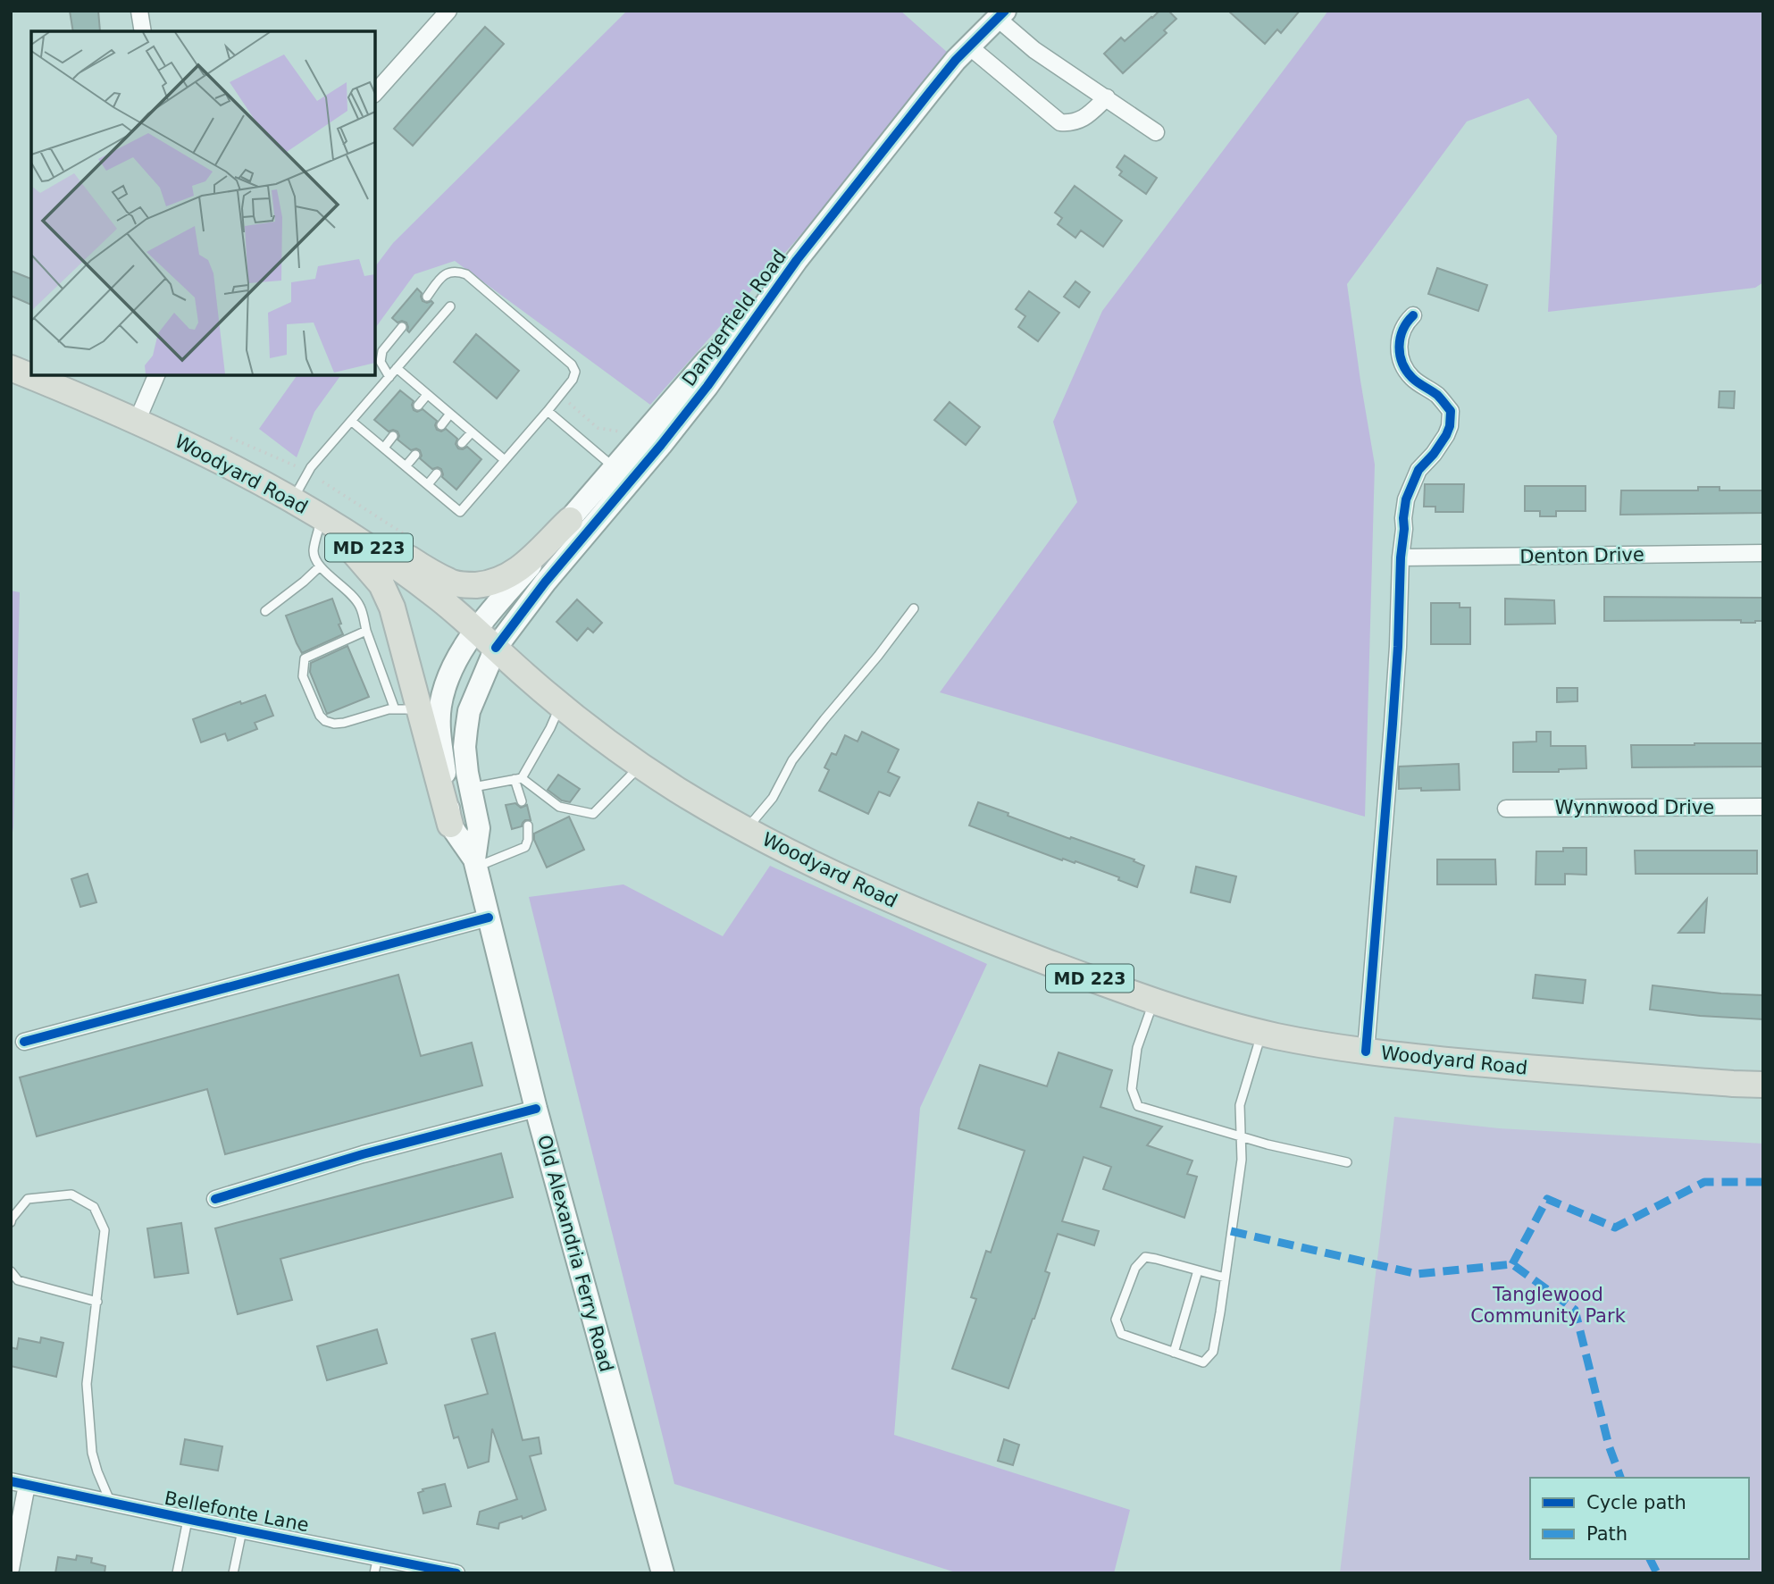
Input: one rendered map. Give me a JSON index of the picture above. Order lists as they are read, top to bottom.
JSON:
{
  "streets": {
    "main road": ["Woodyard Road", "MD 223"],
    "street": [
      "Dangerfield Road",
      "Denton Drive",
      "Wynnwood Drive",
      "Old Alexandria Ferry Road",
      "Bellefonte Lane"
    ]
  },
  "crossings": [
    ["Dangerfield Road", "Woodyard Road"],
    ["Dangerfield Road", "Old Alexandria Ferry Road"],
    ["Woodyard Road", "Old Alexandria Ferry Road"]
  ],
  "parks": ["Tanglewood Community Park"],
  "legend": ["Cycle path", "Path"]
}
